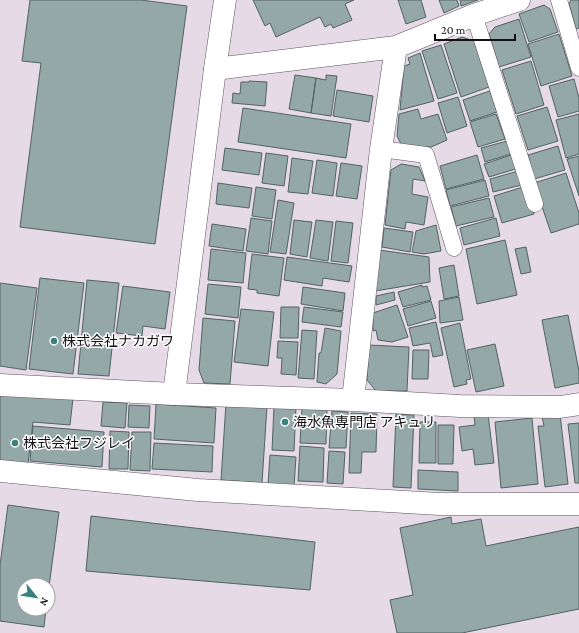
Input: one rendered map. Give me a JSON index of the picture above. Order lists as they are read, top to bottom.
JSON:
{
  "places": ["株式会社ナカガワ", "海水魚専門店 アキュリ", "株式会社フジレイ"],
  "scale_bar": "20 m",
  "north": "bottom right"
}
